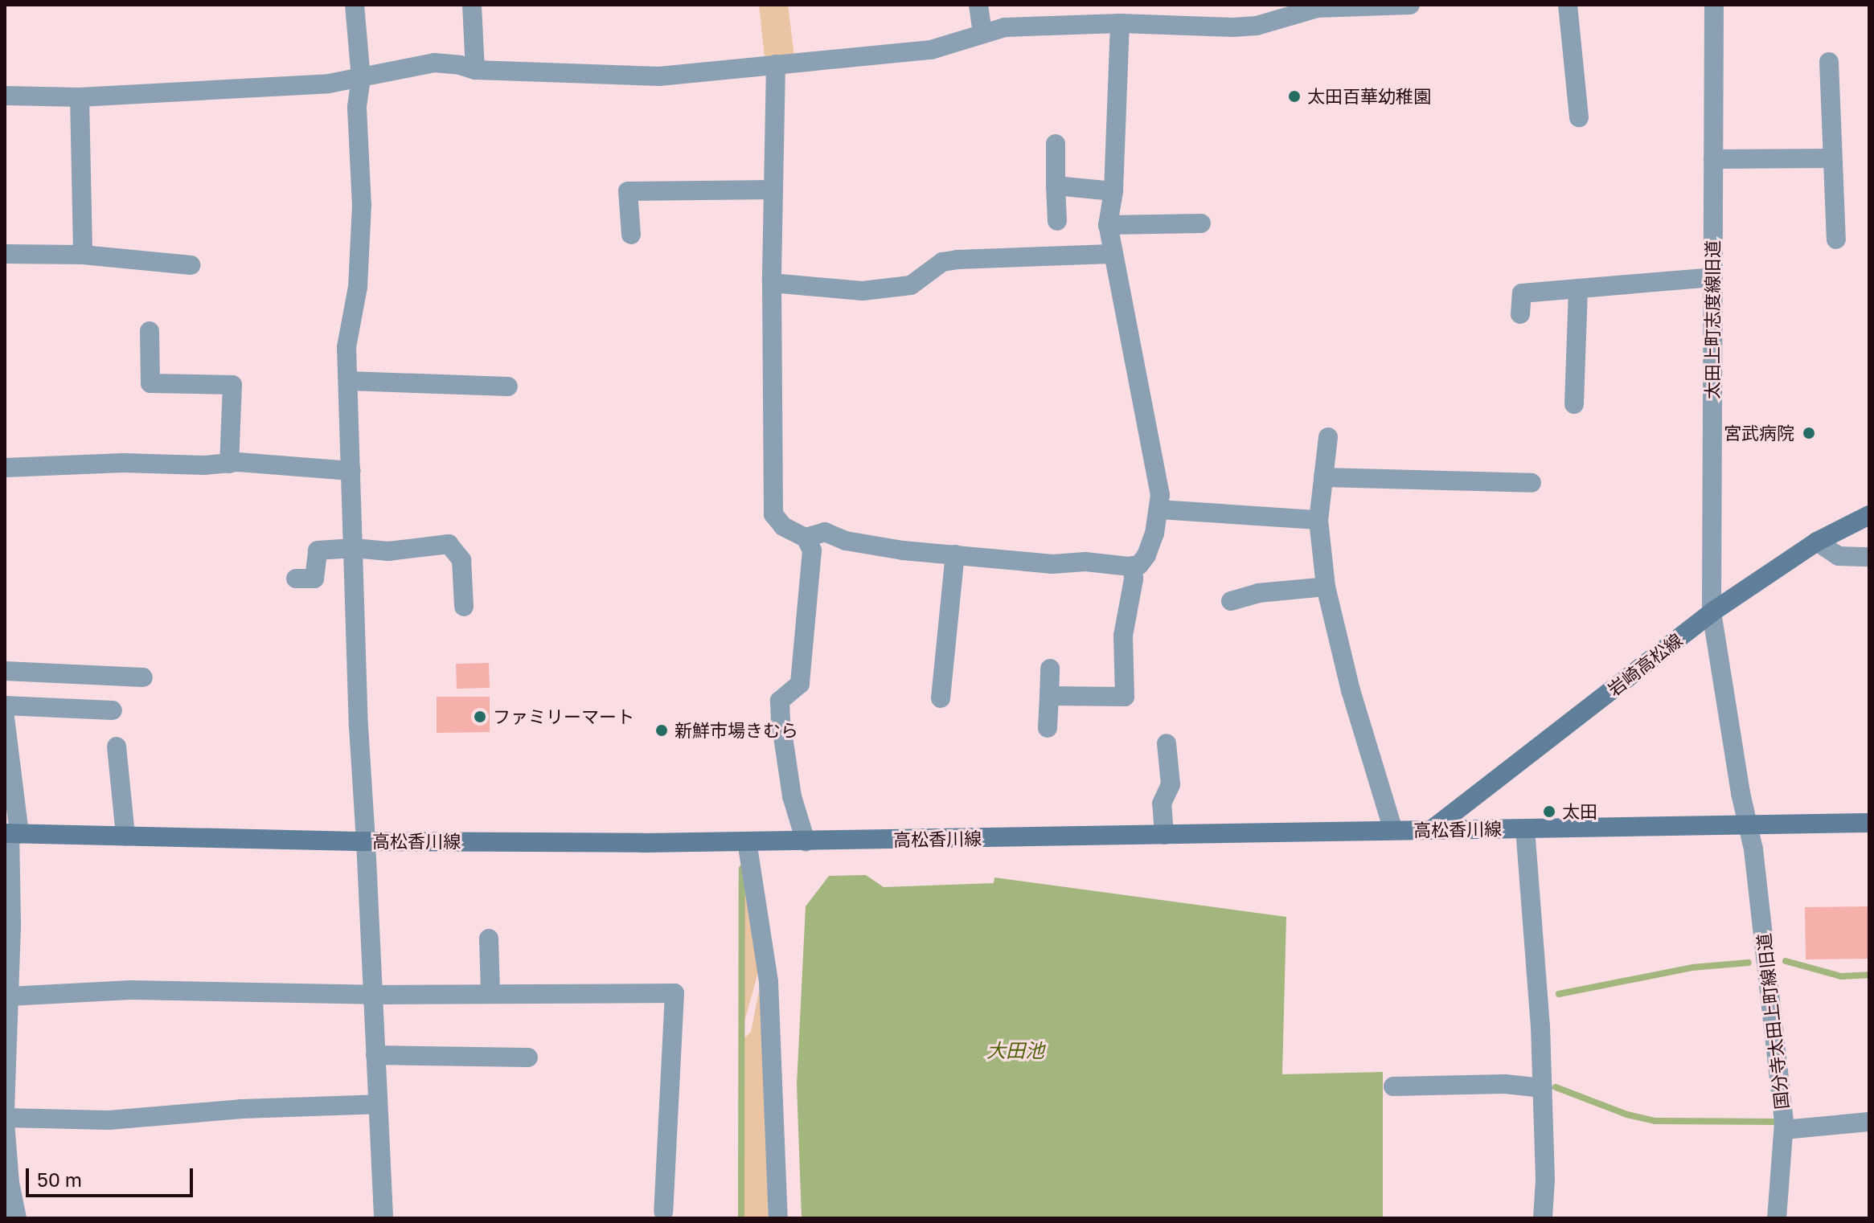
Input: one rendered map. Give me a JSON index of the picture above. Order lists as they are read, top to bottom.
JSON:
{
  "streets": {
    "main road": ["岩崎高松線", "高松香川線"],
    "street": ["太田上町志度線旧道", "国分寺太田上町線旧道"]
  },
  "crossings": [
    ["太田上町志度線旧道", "岩崎高松線"],
    ["太田上町志度線旧道", "高松香川線"],
    ["太田上町志度線旧道", "国分寺太田上町線旧道"],
    ["岩崎高松線", "高松香川線"],
    ["高松香川線", "国分寺太田上町線旧道"]
  ],
  "water": ["大田池"],
  "places": [
    "太田百華幼稚園",
    "宮武病院",
    "ファミリーマート",
    "新鮮市場きむら",
    "太田"
  ],
  "scale_bar": "50 m"
}
